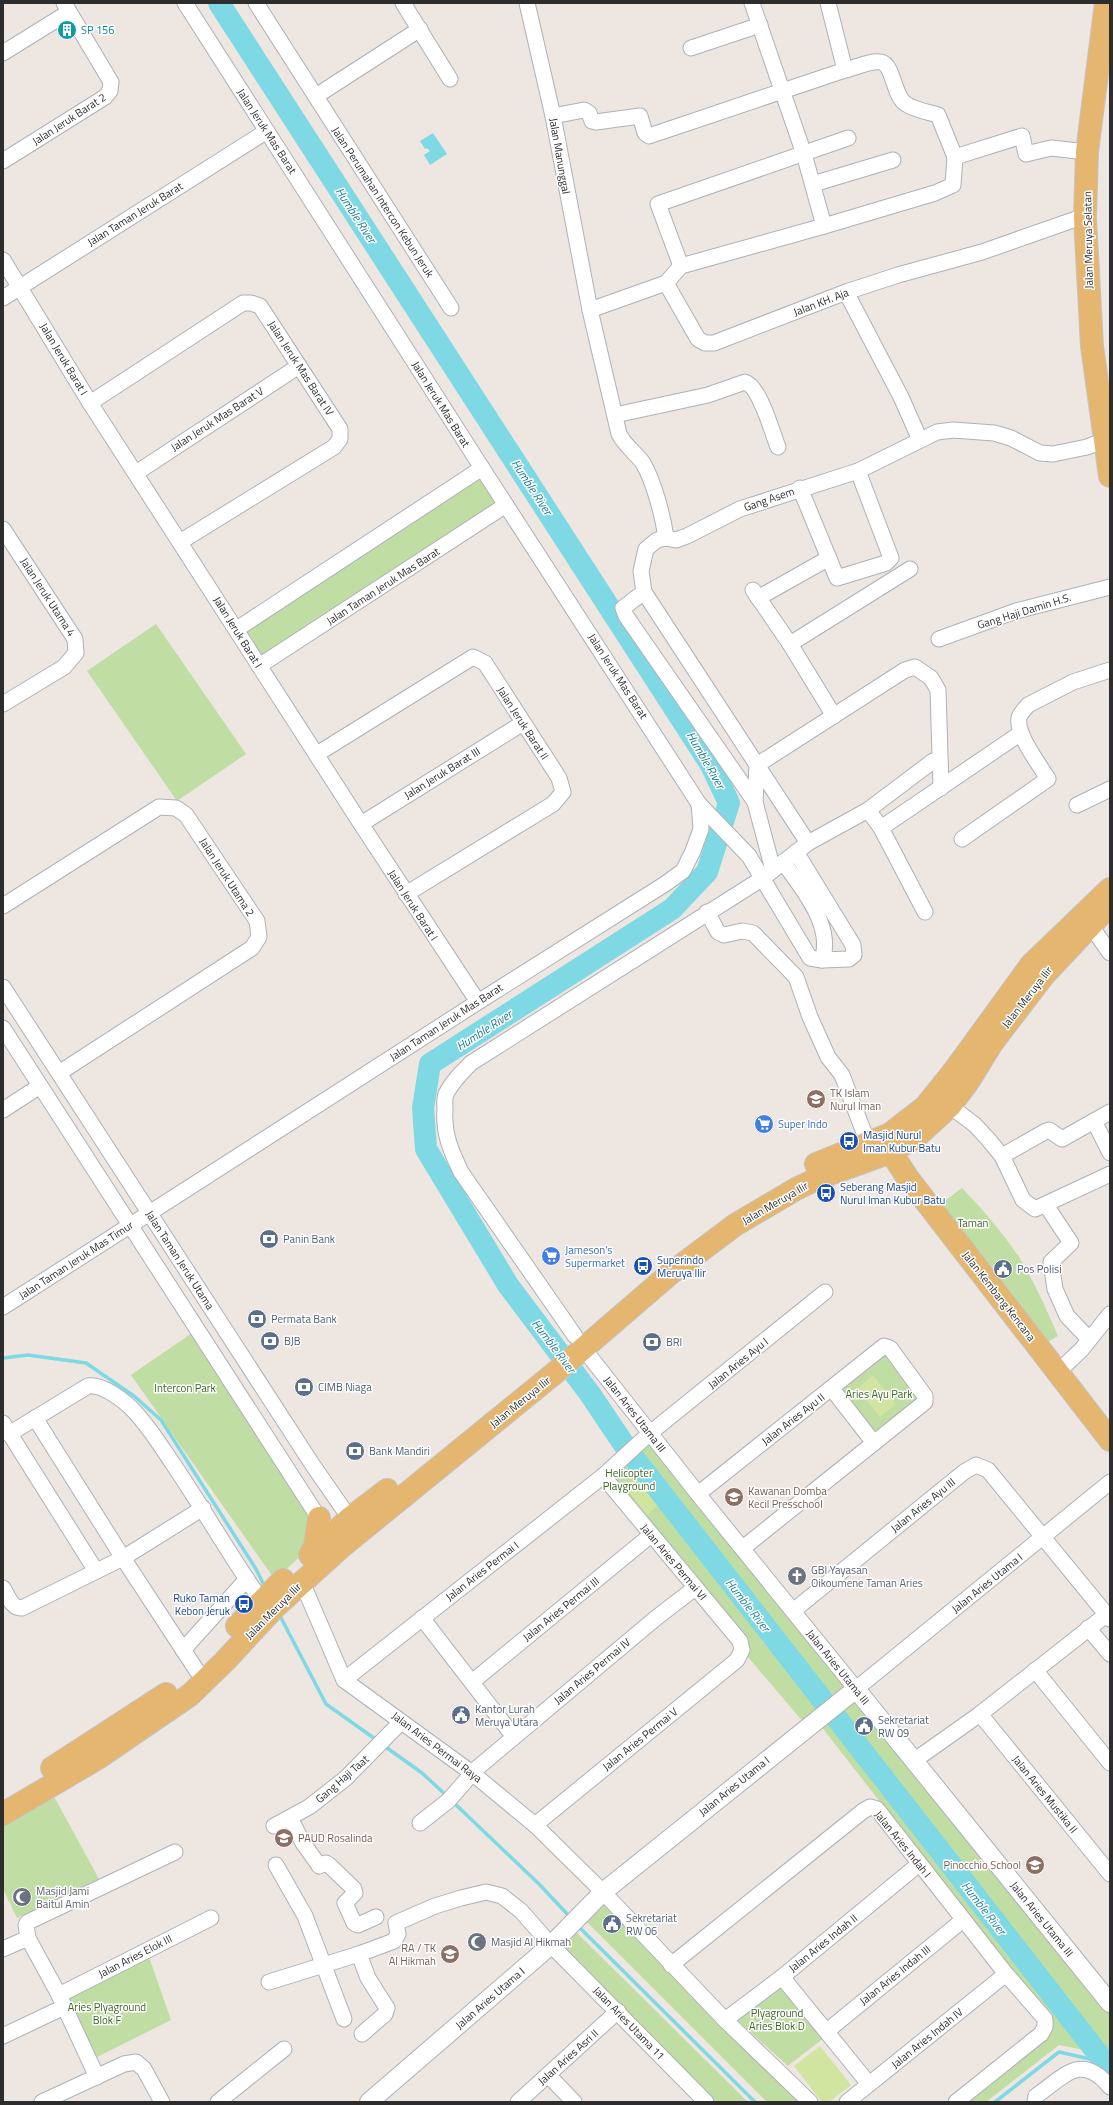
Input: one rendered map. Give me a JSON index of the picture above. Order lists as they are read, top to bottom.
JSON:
{
  "streets": {
    "main road": ["Jalan Meruya Selatan", "Jalan Meruya Ilir", "Jalan Kembang Kencana"],
    "street": [
      "Jalan Jeruk Barat 2",
      "Jalan Jeruk Mas Barat",
      "Jalan Manunggal",
      "Jalan Perumahan Intercon Kebun Jeruk",
      "Jalan Taman Jeruk Barat",
      "Jalan KH. Aja",
      "Jalan Jeruk Barat I",
      "Jalan Jeruk Mas Barat IV",
      "Jalan Jeruk Mas Barat V",
      "Gang Asem",
      "Jalan Taman Jeruk Mas Barat",
      "Jalan Jeruk Utama 4",
      "Gang Haji Damin H.S.",
      "Jalan Jeruk Barat II",
      "Jalan Jeruk Barat III",
      "Jalan Jeruk Utama 2",
      "Jalan Taman Jeruk Mas Timur",
      "Jalan Taman Jeruk Utama",
      "Jalan Aries Ayu I",
      "Jalan Aries Utama III",
      "Jalan Aries Ayu II",
      "Jalan Aries Ayu III",
      "Jalan Aries Permai VI",
      "Jalan Aries Permai I",
      "Jalan Aries Utama I",
      "Jalan Aries Permai III",
      "Jalan Aries Permai IV",
      "Jalan Aries Permai V",
      "Jalan Aries Permai Raya",
      "Gang Haji Taat",
      "Jalan Aries Mustika II",
      "Jalan Aries Indah I",
      "Jalan Aries Indah II",
      "Jalan Aries Elok III",
      "Jalan Aries Indah III",
      "Jalan Aries Utama 11",
      "Jalan Aries Indah IV",
      "Jalan Aries Asri II"
    ]
  },
  "crossings": [
    ["Jalan Jeruk Mas Barat", "Jalan Taman Jeruk Barat"],
    ["Jalan Jeruk Mas Barat", "Jalan Taman Jeruk Mas Barat"],
    ["Jalan Jeruk Mas Barat", "Jalan Aries Utama III"],
    ["Jalan Taman Jeruk Barat", "Jalan Jeruk Barat I"],
    ["Jalan Meruya Selatan", "Jalan KH. Aja"],
    ["Jalan Meruya Selatan", "Gang Asem"],
    ["Jalan Jeruk Barat I", "Jalan Jeruk Mas Barat IV"],
    ["Jalan Jeruk Barat I", "Jalan Jeruk Mas Barat V"],
    ["Jalan Jeruk Barat I", "Jalan Taman Jeruk Mas Barat"],
    ["Jalan Jeruk Barat I", "Jalan Jeruk Barat II"],
    ["Jalan Jeruk Barat I", "Jalan Jeruk Barat III"],
    ["Jalan Jeruk Mas Barat IV", "Jalan Jeruk Mas Barat V"],
    ["Jalan Taman Jeruk Mas Barat", "Jalan Taman Jeruk Mas Timur"],
    ["Jalan Taman Jeruk Mas Barat", "Jalan Taman Jeruk Utama"],
    ["Jalan Jeruk Barat II", "Jalan Jeruk Barat III"],
    ["Jalan Jeruk Utama 2", "Jalan Taman Jeruk Utama"],
    ["Jalan Meruya Ilir", "Jalan Taman Jeruk Utama"],
    ["Jalan Meruya Ilir", "Jalan Kembang Kencana"],
    ["Jalan Meruya Ilir", "Jalan Aries Utama III"],
    ["Jalan Taman Jeruk Mas Timur", "Jalan Taman Jeruk Utama"],
    ["Jalan Aries Ayu I", "Jalan Aries Utama III"],
    ["Jalan Aries Ayu I", "Jalan Aries Permai I"],
    ["Jalan Aries Utama III", "Jalan Aries Ayu II"],
    ["Jalan Aries Utama III", "Jalan Aries Ayu III"],
    ["Jalan Aries Utama III", "Jalan Aries Utama I"],
    ["Jalan Aries Ayu III", "Jalan Aries Utama I"],
    ["Jalan Aries Permai VI", "Jalan Aries Permai I"],
    ["Jalan Aries Permai VI", "Jalan Aries Permai III"],
    ["Jalan Aries Permai VI", "Jalan Aries Permai IV"],
    ["Jalan Aries Permai VI", "Jalan Aries Permai V"],
    ["Jalan Aries Permai I", "Jalan Aries Permai Raya"],
    ["Jalan Aries Utama I", "Jalan Aries Permai Raya"],
    ["Jalan Aries Utama I", "Jalan Aries Utama 11"],
    ["Jalan Aries Permai IV", "Jalan Aries Permai Raya"],
    ["Jalan Aries Permai V", "Jalan Aries Permai Raya"],
    ["Jalan Aries Permai Raya", "Gang Haji Taat"],
    ["Jalan Aries Permai Raya", "Jalan Aries Indah I"],
    ["Jalan Aries Permai Raya", "Jalan Aries Indah II"],
    ["Jalan Aries Indah I", "Jalan Aries Indah II"],
    ["Jalan Aries Indah I", "Jalan Aries Indah III"],
    ["Jalan Aries Indah I", "Jalan Aries Indah IV"],
    ["Jalan Aries Utama 11", "Jalan Aries Asri II"]
  ],
  "water": ["Humble River"],
  "parks": [
    "Taman",
    "Intercon Park",
    "Aries Ayu Park",
    "Helicopter Playground",
    "Aries Plyaground Blok F",
    "Plyaground Aries Blok D"
  ],
  "places": {
    "building": ["SP 156"],
    "school or university": [
      "TK Islam Nurul Iman",
      "Kawanan Domba Kecil Presschool",
      "PAUD Rosalinda",
      "Pinocchio School",
      "RA / TK Al Hikmah"
    ],
    "supermarket": ["Super Indo", "Jameson's Supermarket"],
    "bus stop": [
      "Masjid Nurul Iman Kubur Batu",
      "Seberang Masjid Nurul Iman Kubur Batu",
      "Superindo Meruya Ilir",
      "Ruko Taman Kebon Jeruk"
    ],
    "bank": [
      "Panin Bank",
      "Permata Bank",
      "BJB",
      "BRI",
      "CIMB Niaga",
      "Bank Mandiri"
    ],
    "public building": [
      "Pos Polisi",
      "Kantor Lurah Meruya Utara",
      "Sekretariat RW 09",
      "Sekretariat RW 06"
    ],
    "church": ["GBI Yayasan Oikoumene Taman Aries"],
    "mosque": ["Masjid Jami Baitul Amin", "Masjid Al Hikmah"]
  }
}
